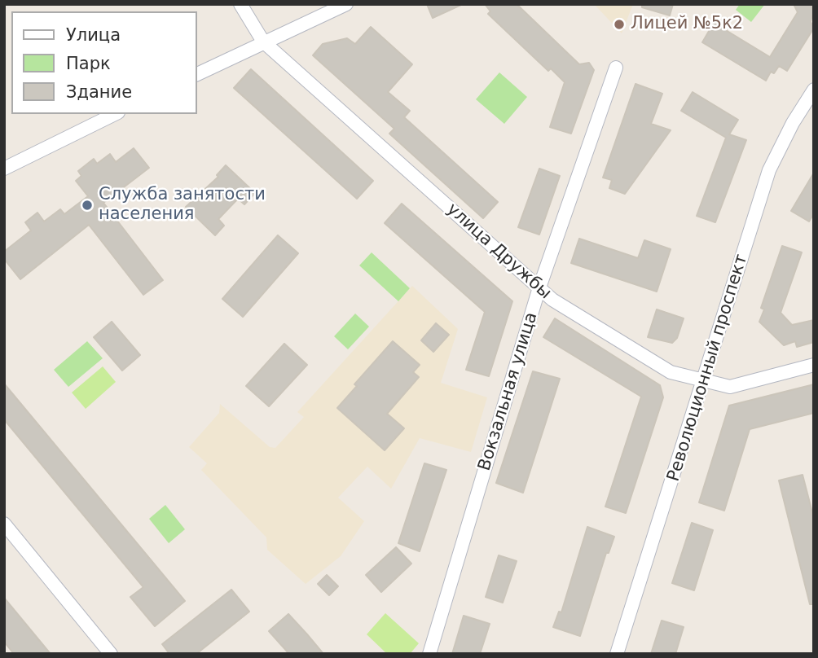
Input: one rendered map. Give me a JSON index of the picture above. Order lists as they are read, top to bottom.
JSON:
{
  "streets": {
    "street": ["улица Дружбы", "Революционный проспект", "Вокзальная улица"]
  },
  "crossings": [
    ["улица Дружбы", "Революционный проспект"],
    ["улица Дружбы", "Вокзальная улица"]
  ],
  "places": ["Лицей №5к2", "Служба занятости населения"],
  "legend": ["Улица", "Парк", "Здание"]
}
